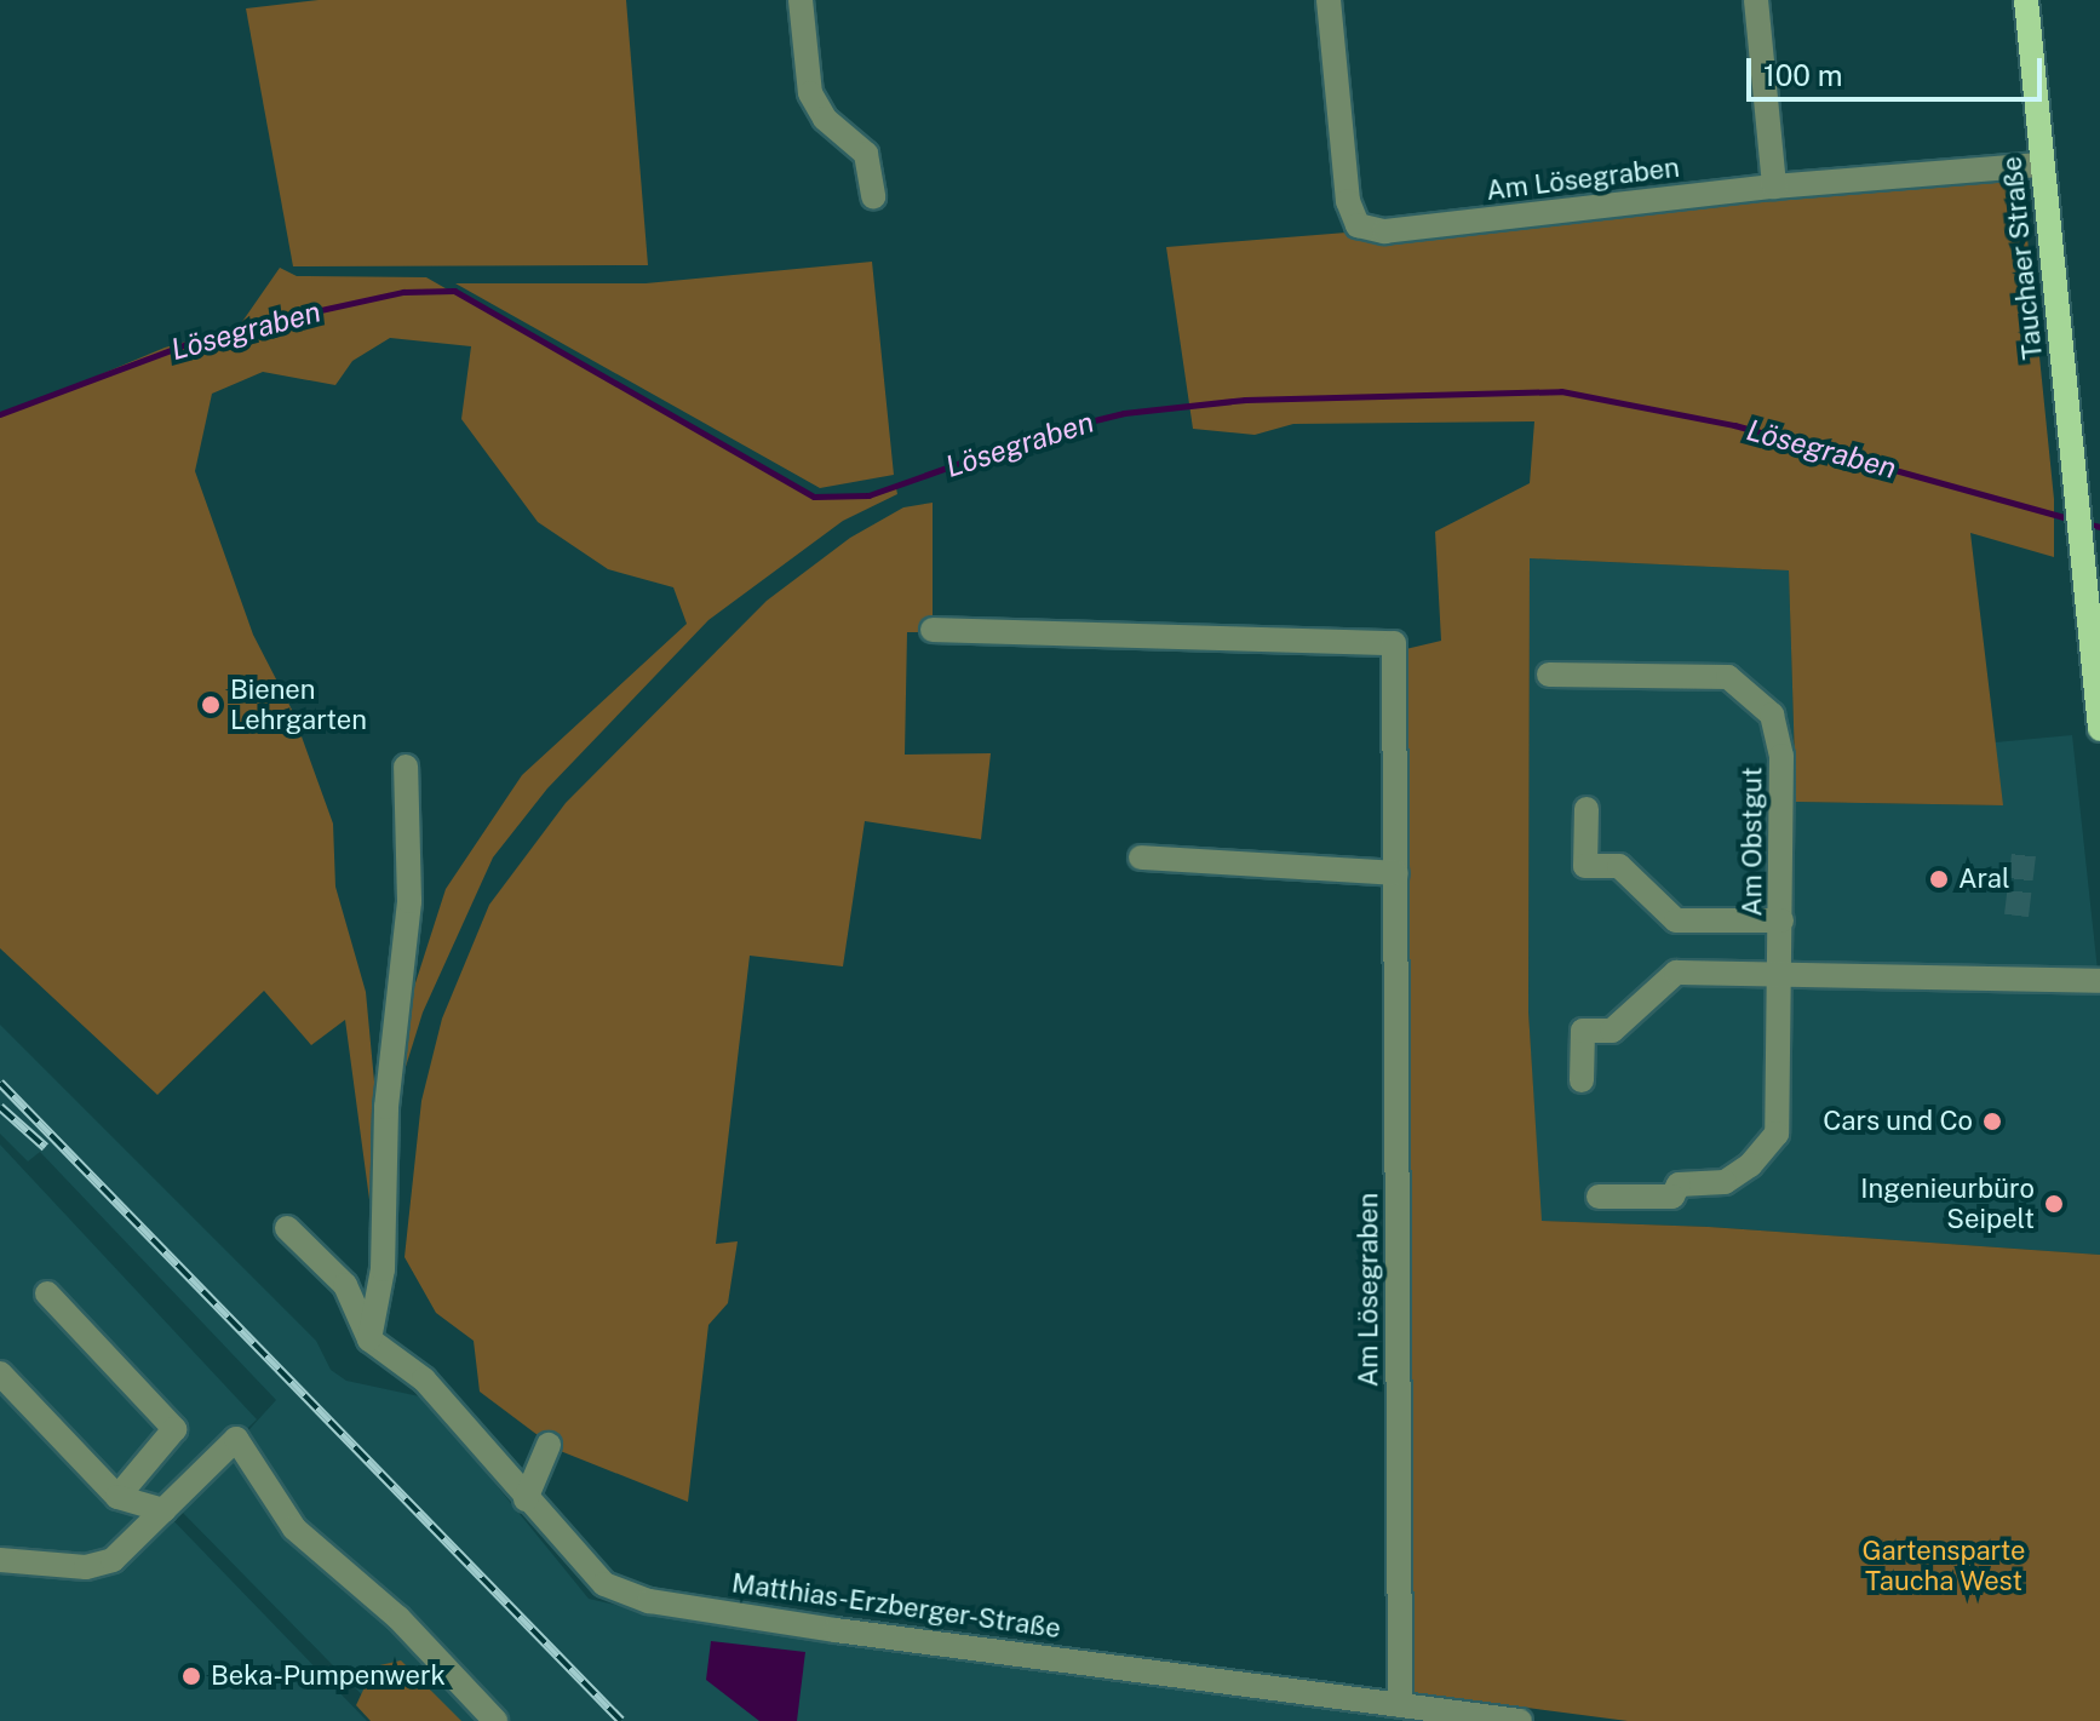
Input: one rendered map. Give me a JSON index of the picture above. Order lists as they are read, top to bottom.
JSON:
{
  "streets": {
    "main road": ["Tauchaer Straße"],
    "street": ["Am Lösegraben", "Am Obstgut", "Matthias-Erzberger-Straße"]
  },
  "crossings": [
    ["Am Lösegraben", "Tauchaer Straße"],
    ["Am Lösegraben", "Matthias-Erzberger-Straße"]
  ],
  "water": ["Lösegraben"],
  "parks": ["Gartensparte Taucha West"],
  "places": [
    "Bienen Lehrgarten",
    "Aral",
    "Cars und Co",
    "Ingenieurbüro Seipelt",
    "Beka-Pumpenwerk"
  ],
  "scale_bar": "100 m"
}
